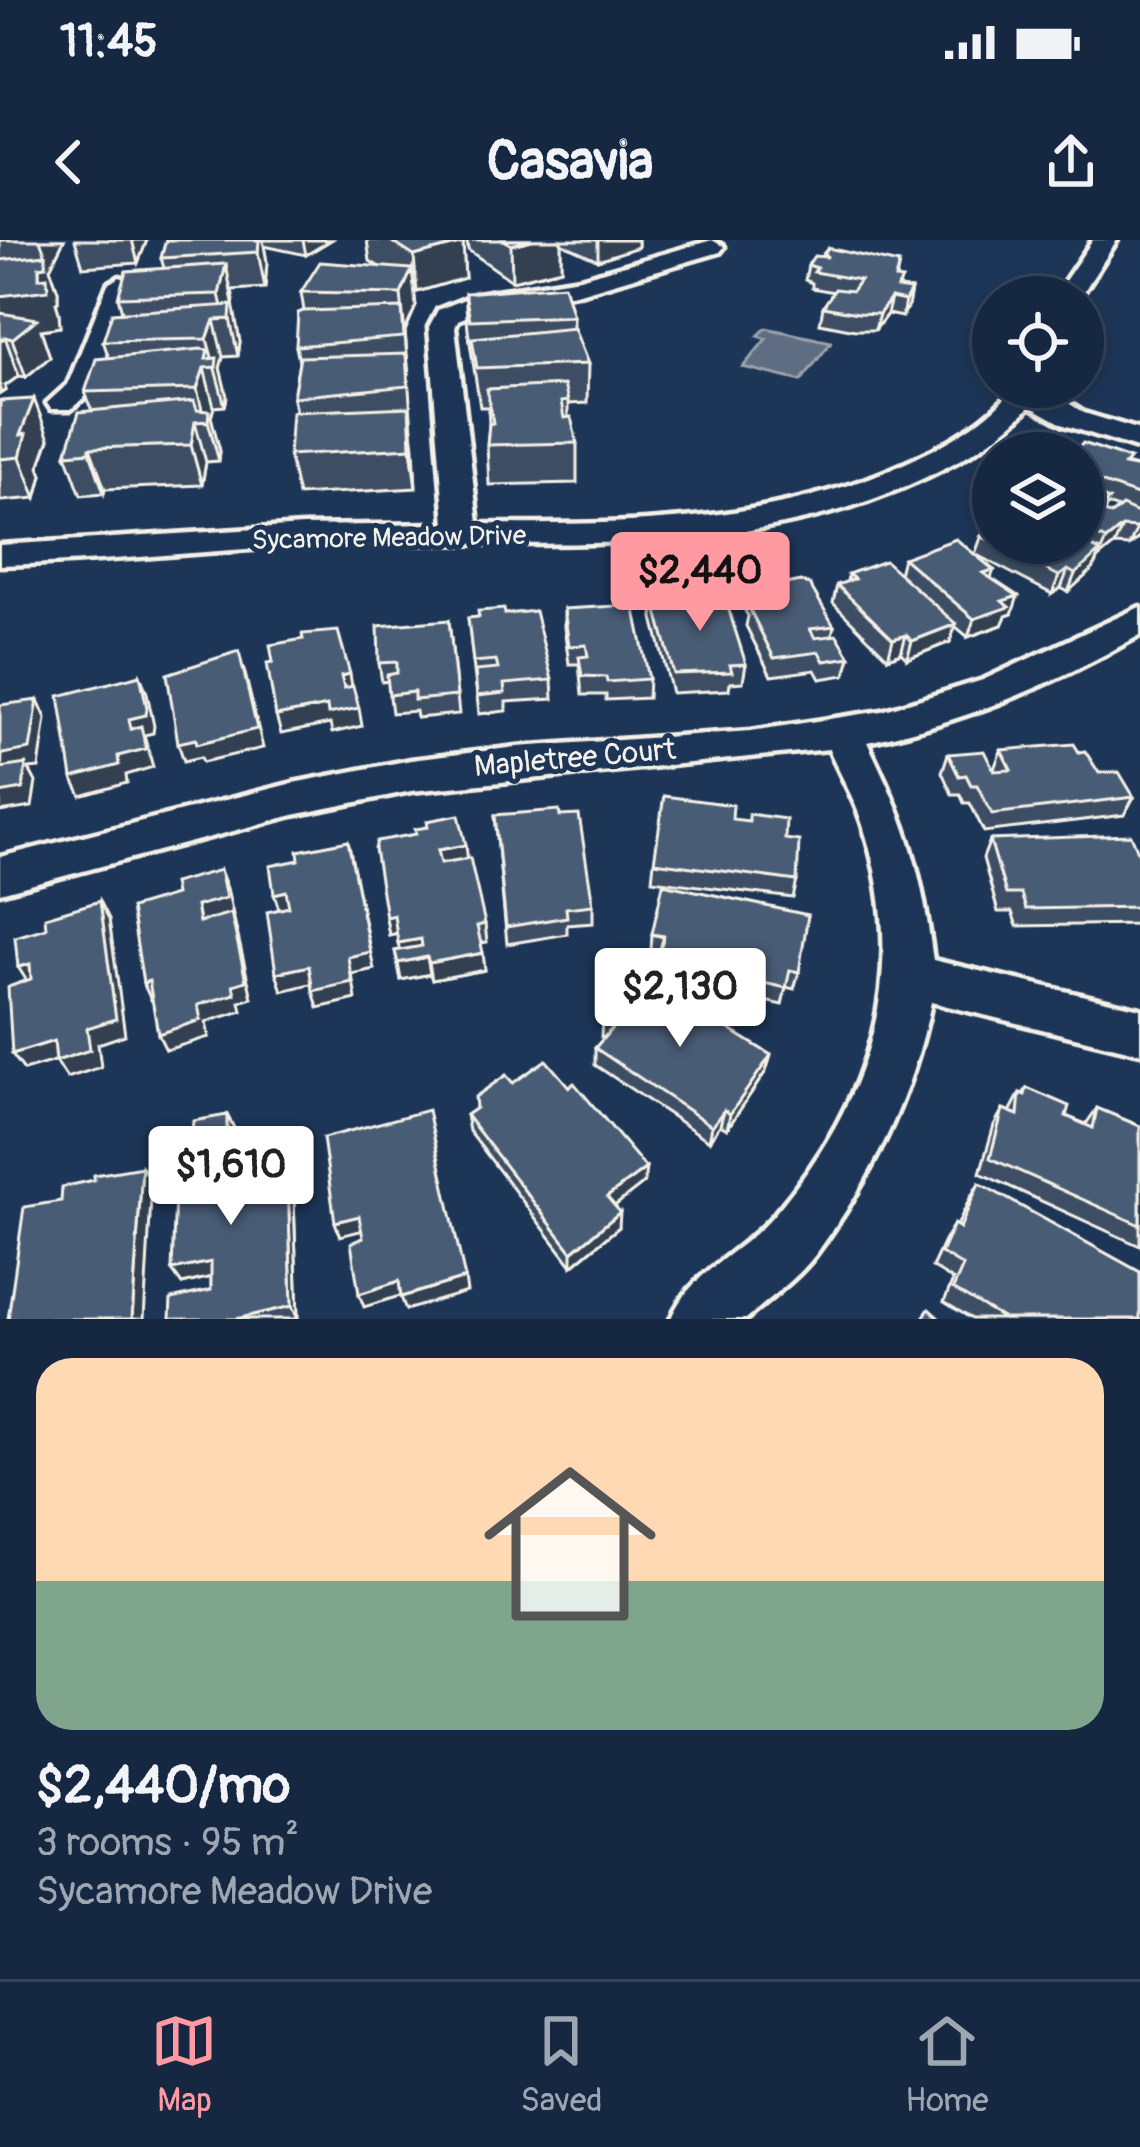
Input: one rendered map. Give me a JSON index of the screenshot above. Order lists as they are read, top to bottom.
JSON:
{
  "streets": {
    "street": ["Sycamore Meadow Drive", "Mapletree Court"]
  },
  "page": {
    "status": "11:45",
    "header": "Casavia",
    "price": ["$2,440", "$2,130", "$1,610"],
    "list": [
      {
        "name": "$2,440/mo",
        "note": "3 rooms · 95 m² · Sycamore Meadow Drive"
      }
    ],
    "tabs": ["Map", "Saved", "Home"]
  }
}
